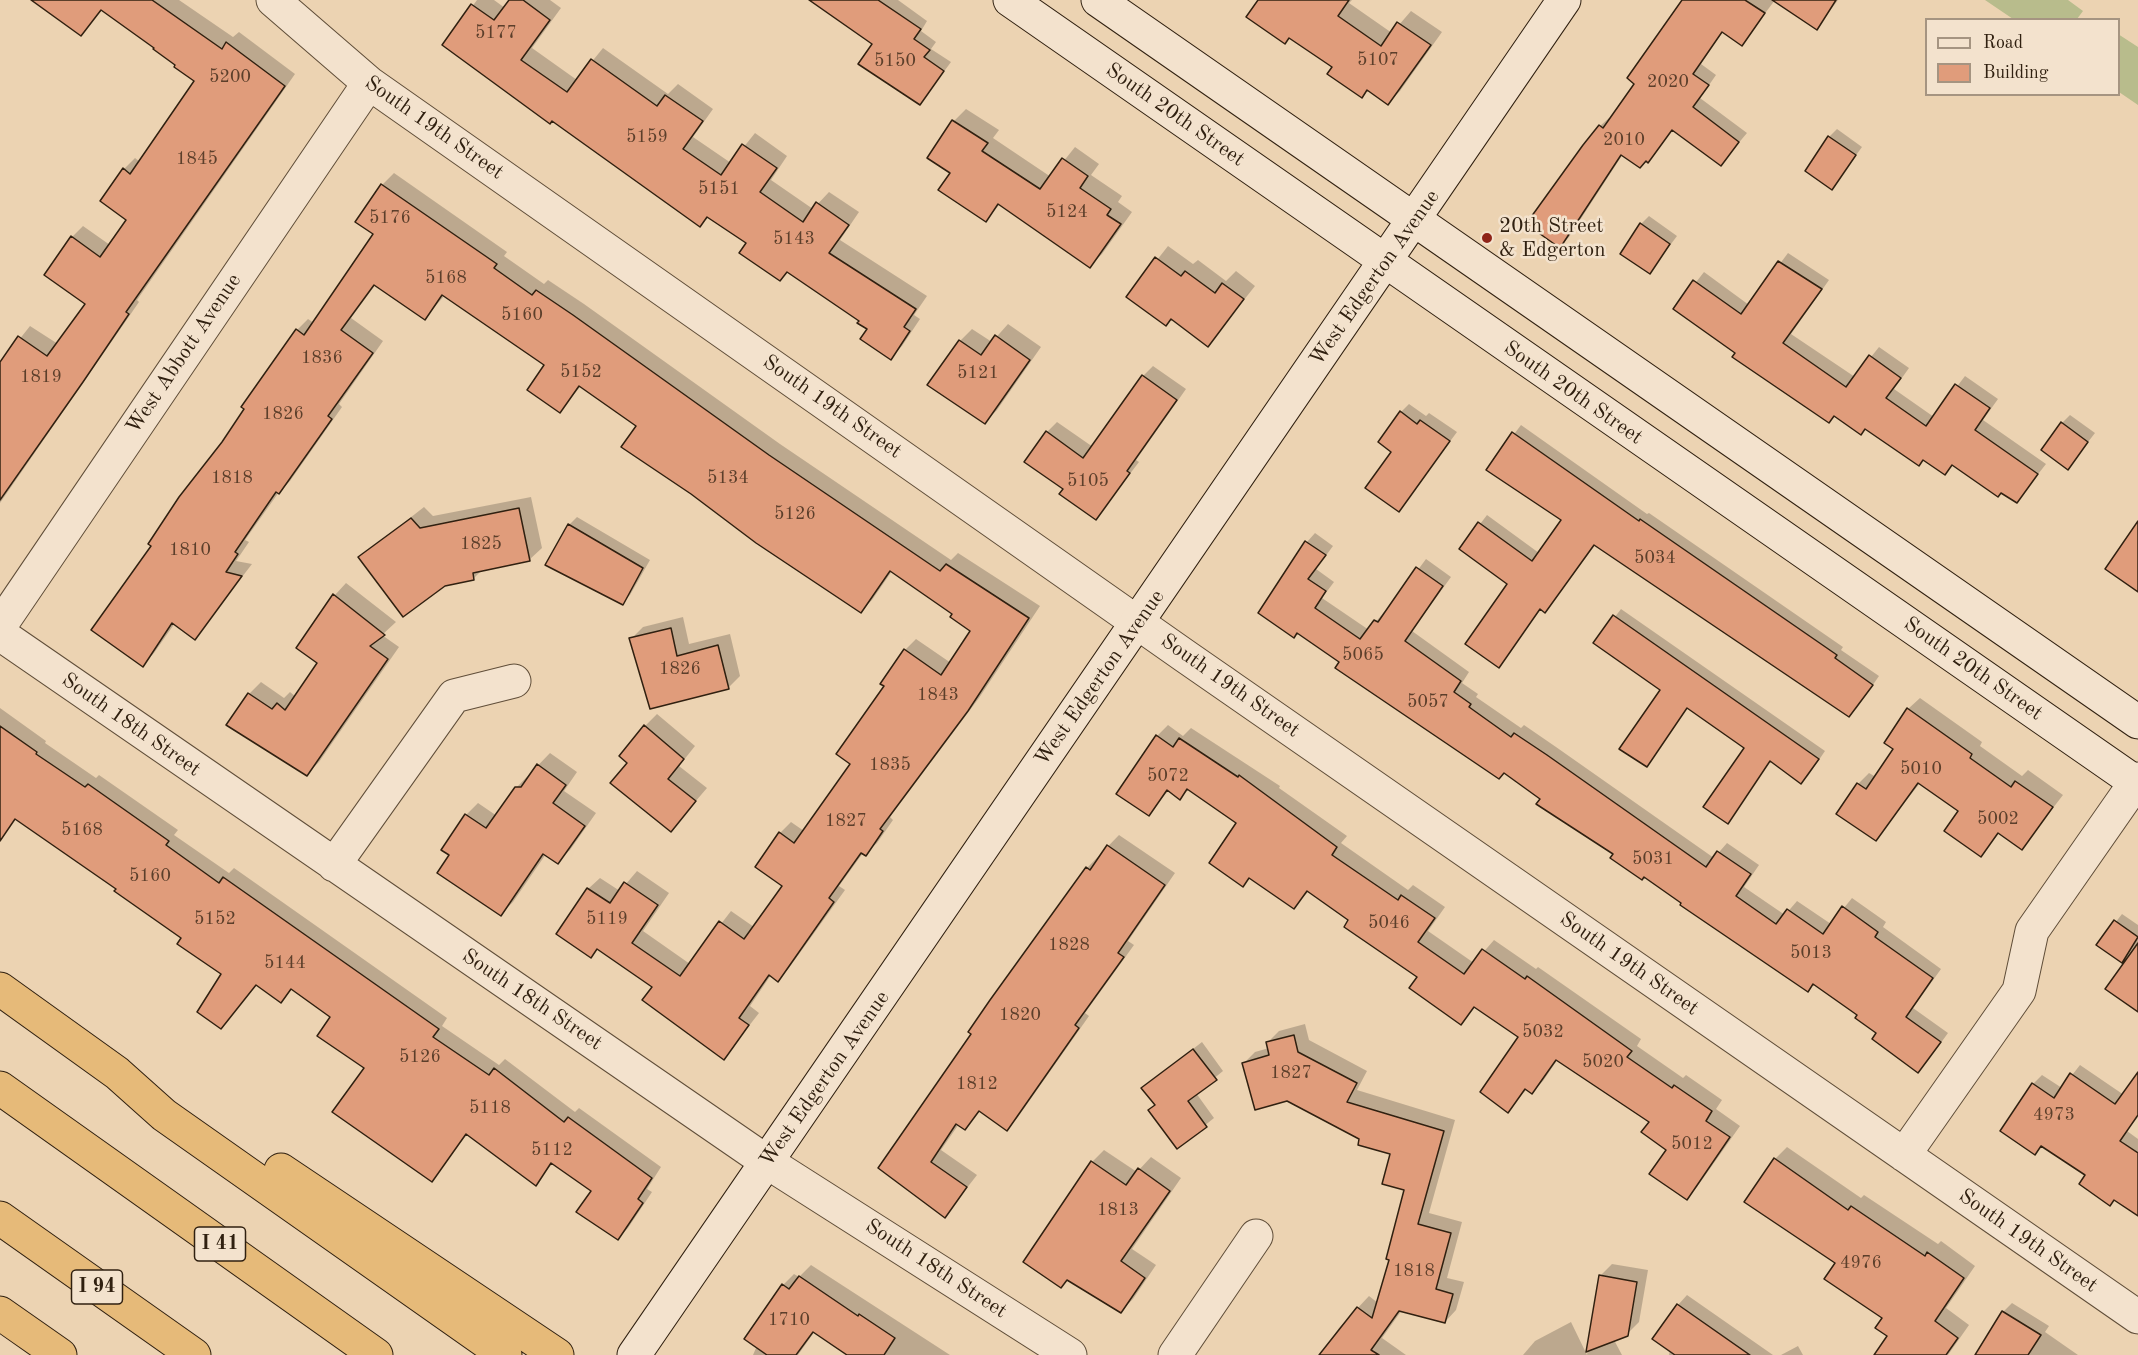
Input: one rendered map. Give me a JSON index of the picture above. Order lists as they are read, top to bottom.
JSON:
{
  "streets": {
    "highway": ["I 41", "I 94"],
    "street": [
      "South 20th Street",
      "South 19th Street",
      "West Edgerton Avenue",
      "West Abbott Avenue",
      "South 18th Street"
    ]
  },
  "crossings": [
    ["South 20th Street", "West Edgerton Avenue"],
    ["South 19th Street", "West Edgerton Avenue"],
    ["South 19th Street", "West Abbott Avenue"],
    ["West Edgerton Avenue", "South 18th Street"]
  ],
  "places": ["20th Street & Edgerton"],
  "house_numbers": [
    "5177",
    "5107",
    "5150",
    "5200",
    "2020",
    "5159",
    "2010",
    "1845",
    "5151",
    "5124",
    "5176",
    "5143",
    "5168",
    "5160",
    "1836",
    "5152",
    "5121",
    "1819",
    "1826",
    "1818",
    "5134",
    "5105",
    "5126",
    "1825",
    "1810",
    "5034",
    "5065",
    "1826",
    "1843",
    "5057",
    "1835",
    "5010",
    "5072",
    "5002",
    "1827",
    "5168",
    "5031",
    "5160",
    "5152",
    "5119",
    "5046",
    "1828",
    "5013",
    "5144",
    "1820",
    "5032",
    "5126",
    "5020",
    "1827",
    "1812",
    "5118",
    "4973",
    "5012",
    "5112",
    "1813",
    "4976",
    "1818",
    "1710"
  ],
  "legend": ["Road", "Building"]
}
